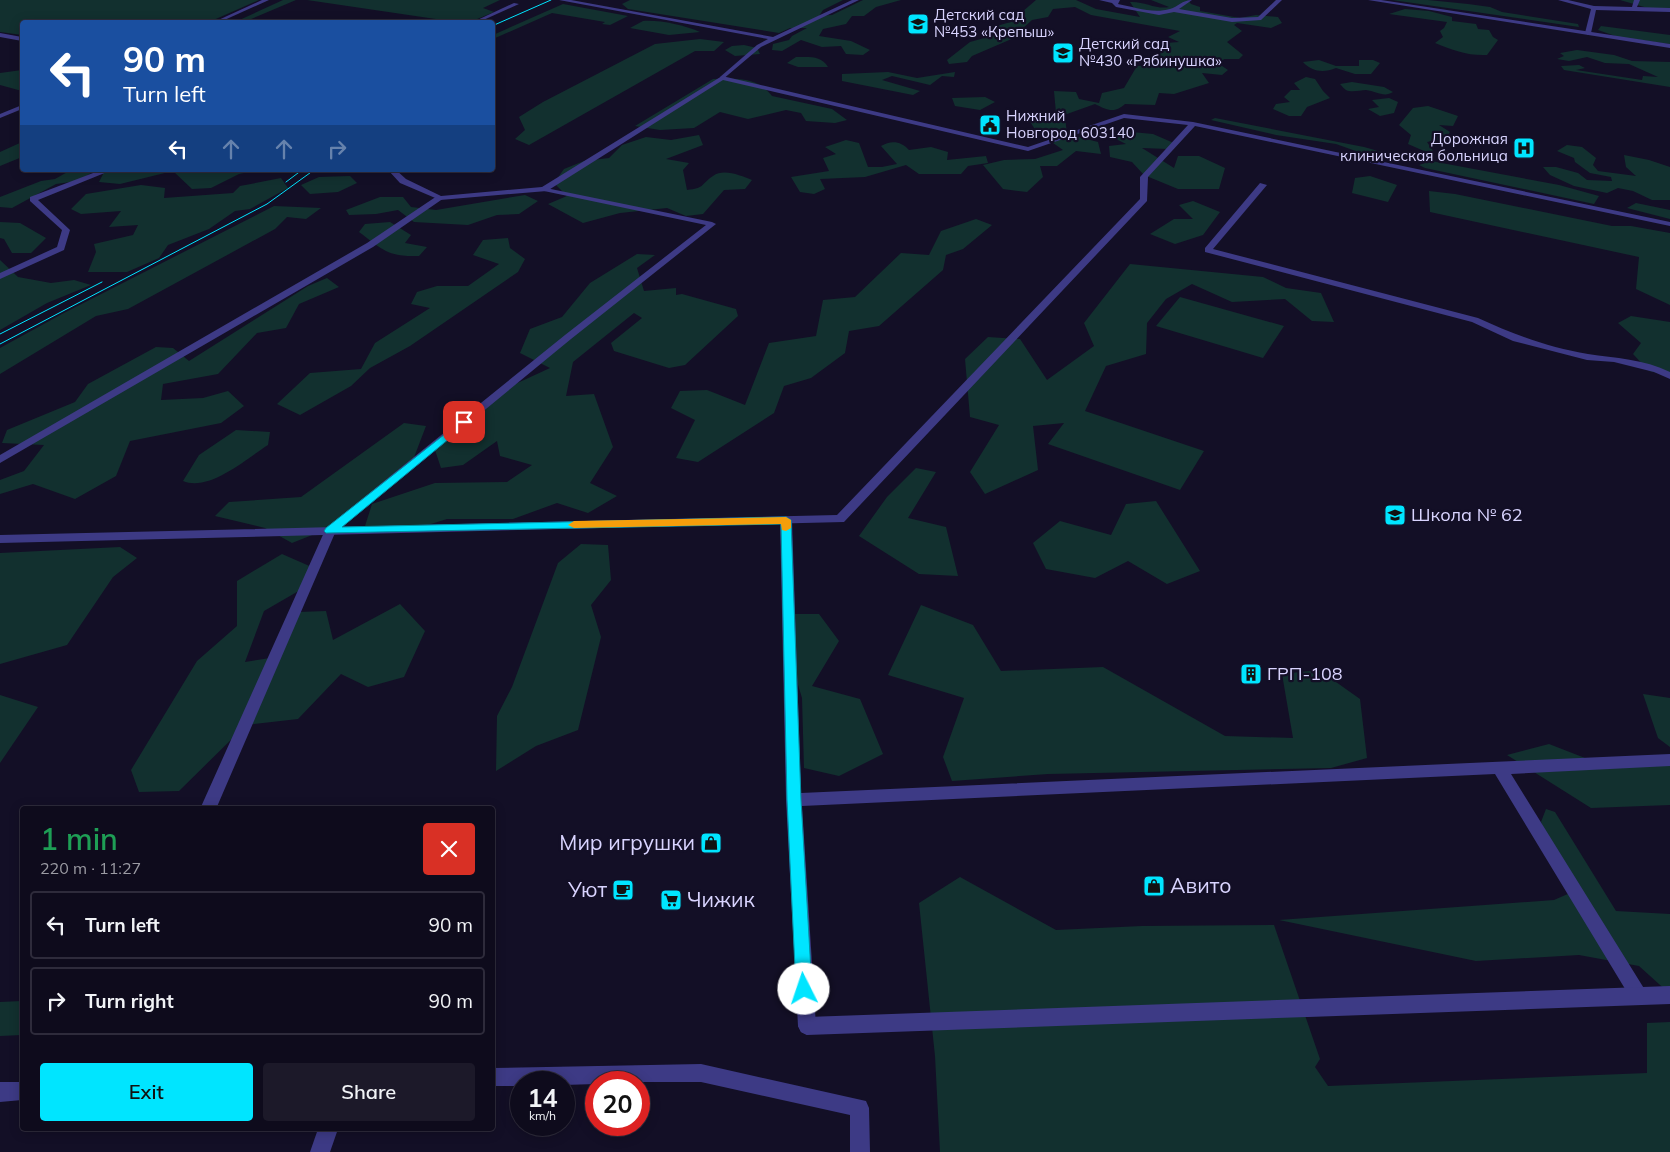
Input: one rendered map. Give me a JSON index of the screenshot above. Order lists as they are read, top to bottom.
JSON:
{
  "places": {
    "school or university": ["Детский сад №453 «Крепыш»", "Детский сад №430 «Рябинушка»", "Школа № 62"],
    "public building": ["Нижний Новгород 603140"],
    "hospital": ["Дорожная клиническая больница"],
    "building": ["ГРП-108"],
    "shop": ["Мир игрушки", "Авито"],
    "cafe": ["Уют"],
    "supermarket": ["Чижик"]
  },
  "page": {
    "turn": ["90 m", "Turn left"],
    "heading": ["1 min", "220 m · 11:27"],
    "list": [
      {
        "name": "Turn left",
        "value": "90 m"
      },
      {
        "name": "Turn right",
        "value": "90 m"
      }
    ],
    "buttons": ["Exit", "Share"],
    "speed": "14 km/h",
    "limit": "20"
  }
}
